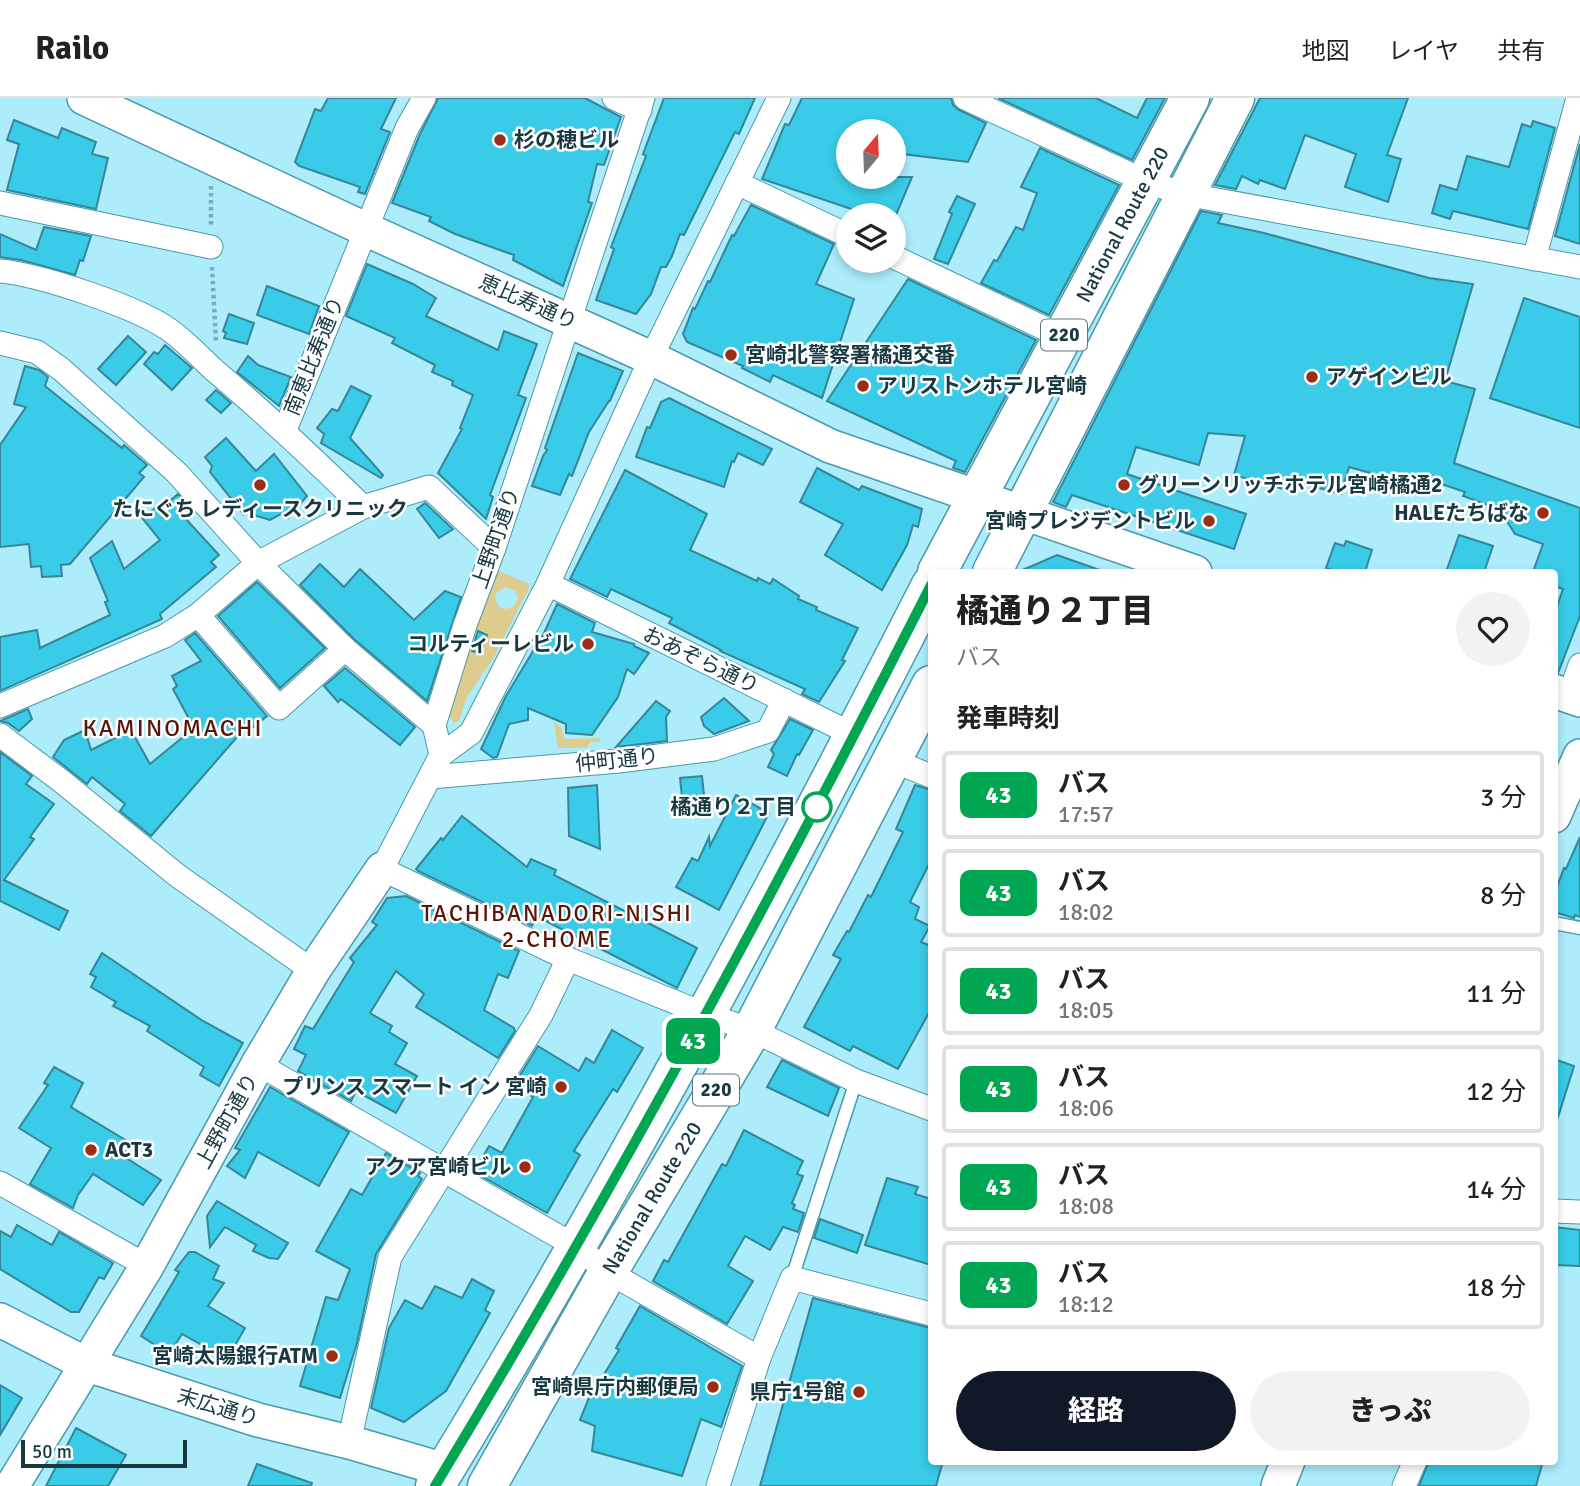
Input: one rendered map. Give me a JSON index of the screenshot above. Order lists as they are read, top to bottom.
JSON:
{
  "streets": {
    "highway": ["National Route 220", "220"],
    "street": [
      "恵比寿通り",
      "南恵比寿通り",
      "上野町通り",
      "おあぞら通り",
      "仲町通り",
      "末広通り"
    ]
  },
  "crossings": [
    ["National Route 220", "恵比寿通り"],
    ["National Route 220", "おあぞら通り"],
    ["National Route 220", "末広通り"],
    ["恵比寿通り", "南恵比寿通り"],
    ["恵比寿通り", "上野町通り"],
    ["上野町通り", "おあぞら通り"],
    ["上野町通り", "仲町通り"],
    ["上野町通り", "末広通り"],
    ["おあぞら通り", "仲町通り"]
  ],
  "districts": ["KAMINOMACHI", "TACHIBANADORI-NISHI 2-CHOME"],
  "places": [
    "杉の穂ビル",
    "宮崎北警察署橘通交番",
    "アゲインビル",
    "アリストンホテル宮崎",
    "たにぐち レディースクリニック",
    "グリーンリッチホテル宮崎橘通2",
    "HALEたちばな",
    "宮崎プレジデントビル",
    "コルティーレビル",
    "橘通り２丁目",
    "プリンス スマート イン 宮崎",
    "ACT3",
    "アクア宮崎ビル",
    "宮崎太陽銀行ATM",
    "宮崎県庁内郵便局",
    "県庁1号館"
  ],
  "lines": ["bus line 43"],
  "scale_bar": "50 m",
  "north": "top",
  "page": {
    "header": "Railo",
    "nav": ["地図", "レイヤ", "共有"],
    "on_map": "43",
    "heading": [
      ["橘通り２丁目", "バス"],
      "発車時刻"
    ],
    "list": [
      {
        "mark": "43",
        "name": "バス",
        "note": "17:57",
        "value": "3 分"
      },
      {
        "mark": "43",
        "name": "バス",
        "note": "18:02",
        "value": "8 分"
      },
      {
        "mark": "43",
        "name": "バス",
        "note": "18:05",
        "value": "11 分"
      },
      {
        "mark": "43",
        "name": "バス",
        "note": "18:06",
        "value": "12 分"
      },
      {
        "mark": "43",
        "name": "バス",
        "note": "18:08",
        "value": "14 分"
      },
      {
        "mark": "43",
        "name": "バス",
        "note": "18:12",
        "value": "18 分"
      }
    ],
    "buttons": ["経路", "きっぷ"],
    "scale": "50 m"
  }
}
